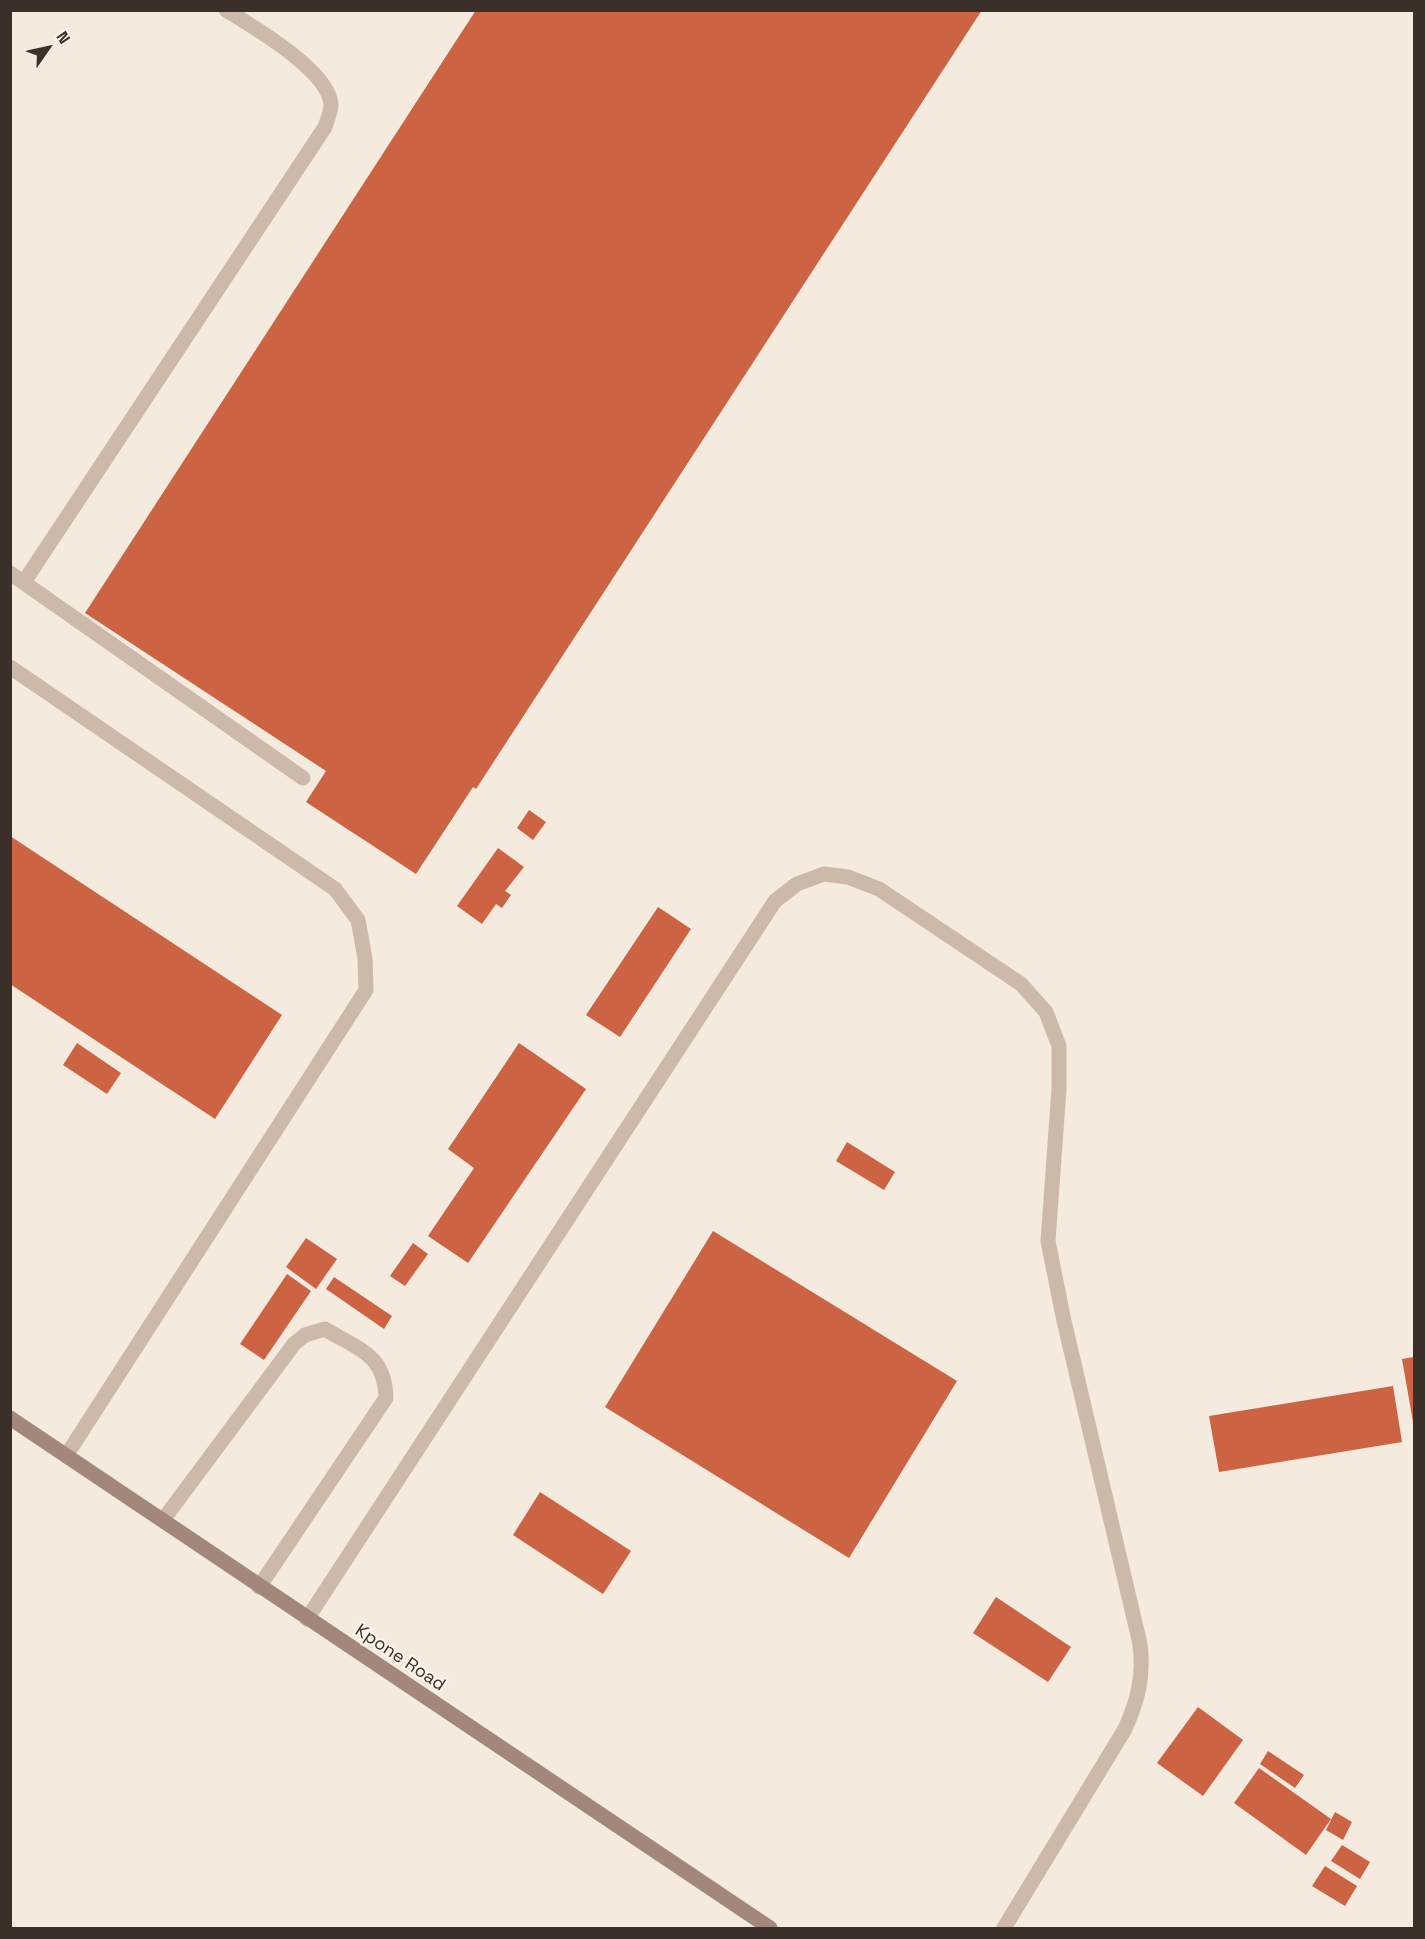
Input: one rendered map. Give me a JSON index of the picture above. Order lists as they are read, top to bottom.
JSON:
{
  "streets": {
    "main road": ["Kpone Road"]
  },
  "north": "top right"
}
